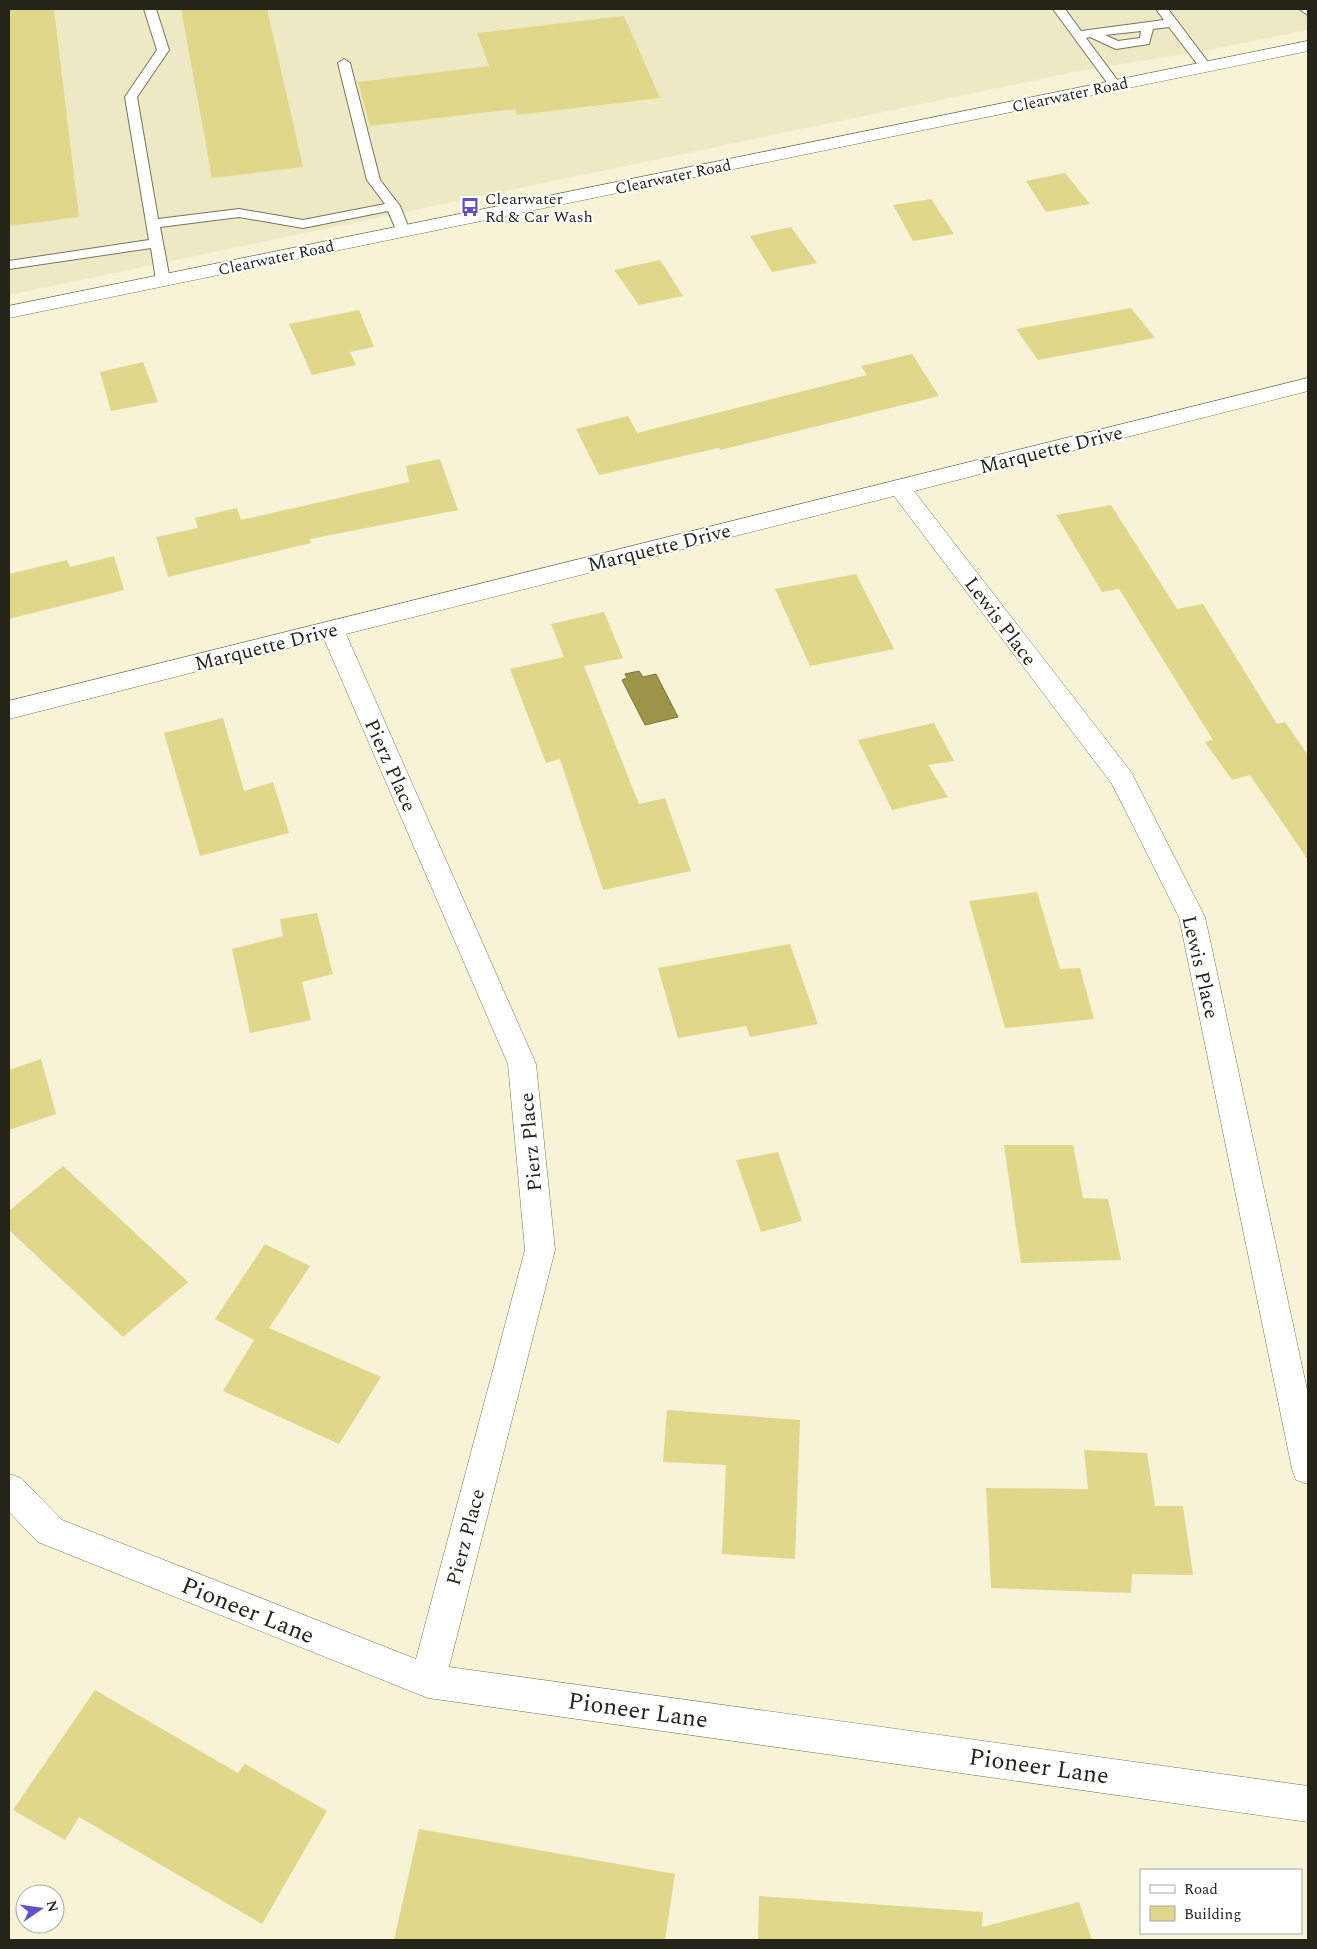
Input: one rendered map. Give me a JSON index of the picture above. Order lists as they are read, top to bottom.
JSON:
{
  "streets": {
    "street": [
      "Clearwater Road",
      "Marquette Drive",
      "Lewis Place",
      "Pierz Place",
      "Pioneer Lane"
    ]
  },
  "crossings": [
    ["Marquette Drive", "Lewis Place"],
    ["Marquette Drive", "Pierz Place"],
    ["Pierz Place", "Pioneer Lane"]
  ],
  "places": {
    "bus stop": ["Clearwater Rd & Car Wash"]
  },
  "legend": ["Road", "Building"],
  "north": "right"
}
